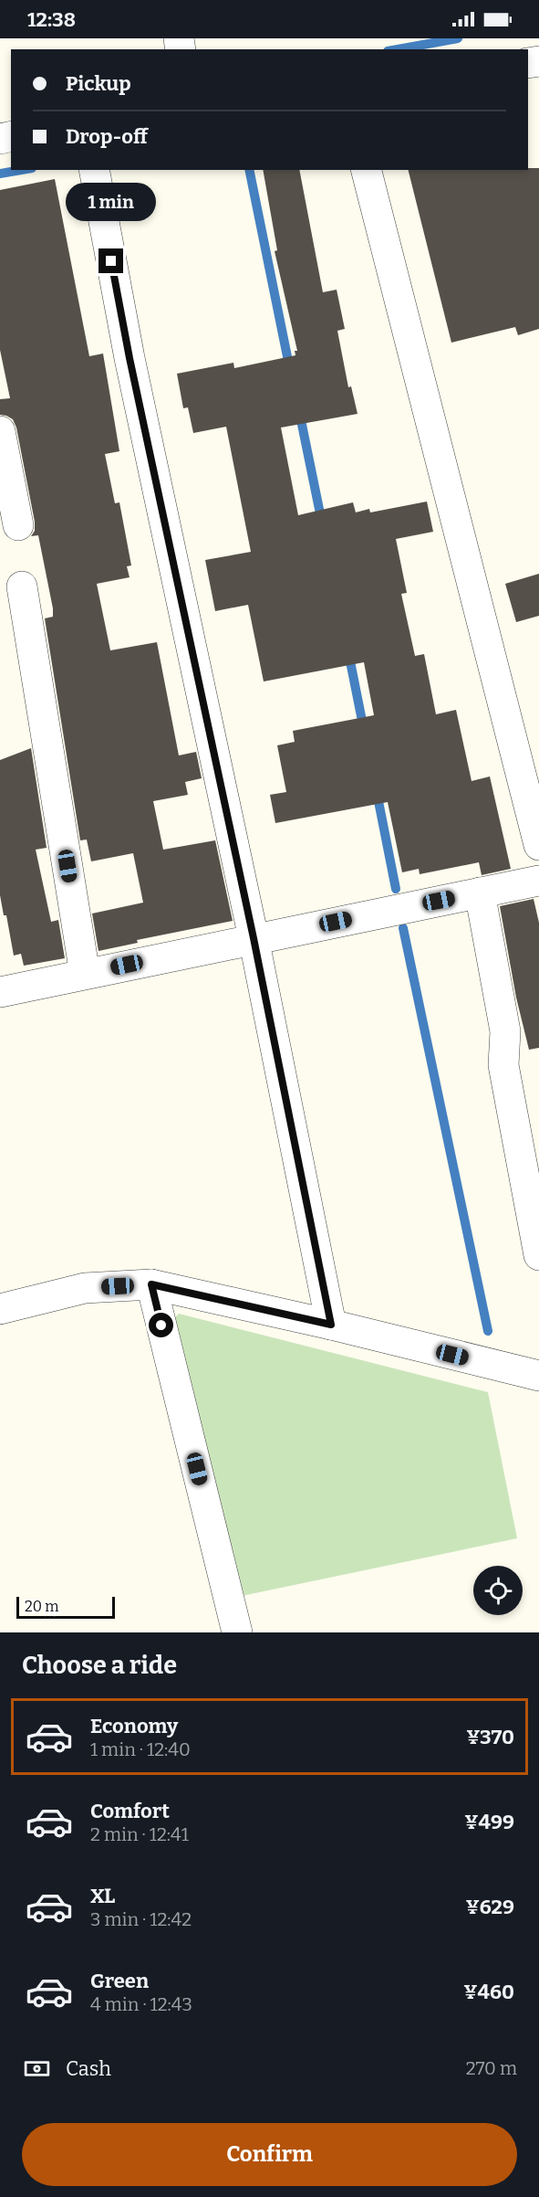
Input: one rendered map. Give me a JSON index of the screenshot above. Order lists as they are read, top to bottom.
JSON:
{
  "scale_bar": "20 m",
  "page": {
    "status": "12:38",
    "banner": ["Pickup", "Drop-off"],
    "bubble": "1 min",
    "scale": "20 m",
    "heading": "Choose a ride",
    "list": [
      {
        "name": "Economy",
        "note": "1 min · 12:40",
        "value": "¥370"
      },
      {
        "name": "Comfort",
        "note": "2 min · 12:41",
        "value": "¥499"
      },
      {
        "name": "XL",
        "note": "3 min · 12:42",
        "value": "¥629"
      },
      {
        "name": "Green",
        "note": "4 min · 12:43",
        "value": "¥460"
      }
    ],
    "pay": ["Cash", "270 m"],
    "buttons": "Confirm"
  }
}
